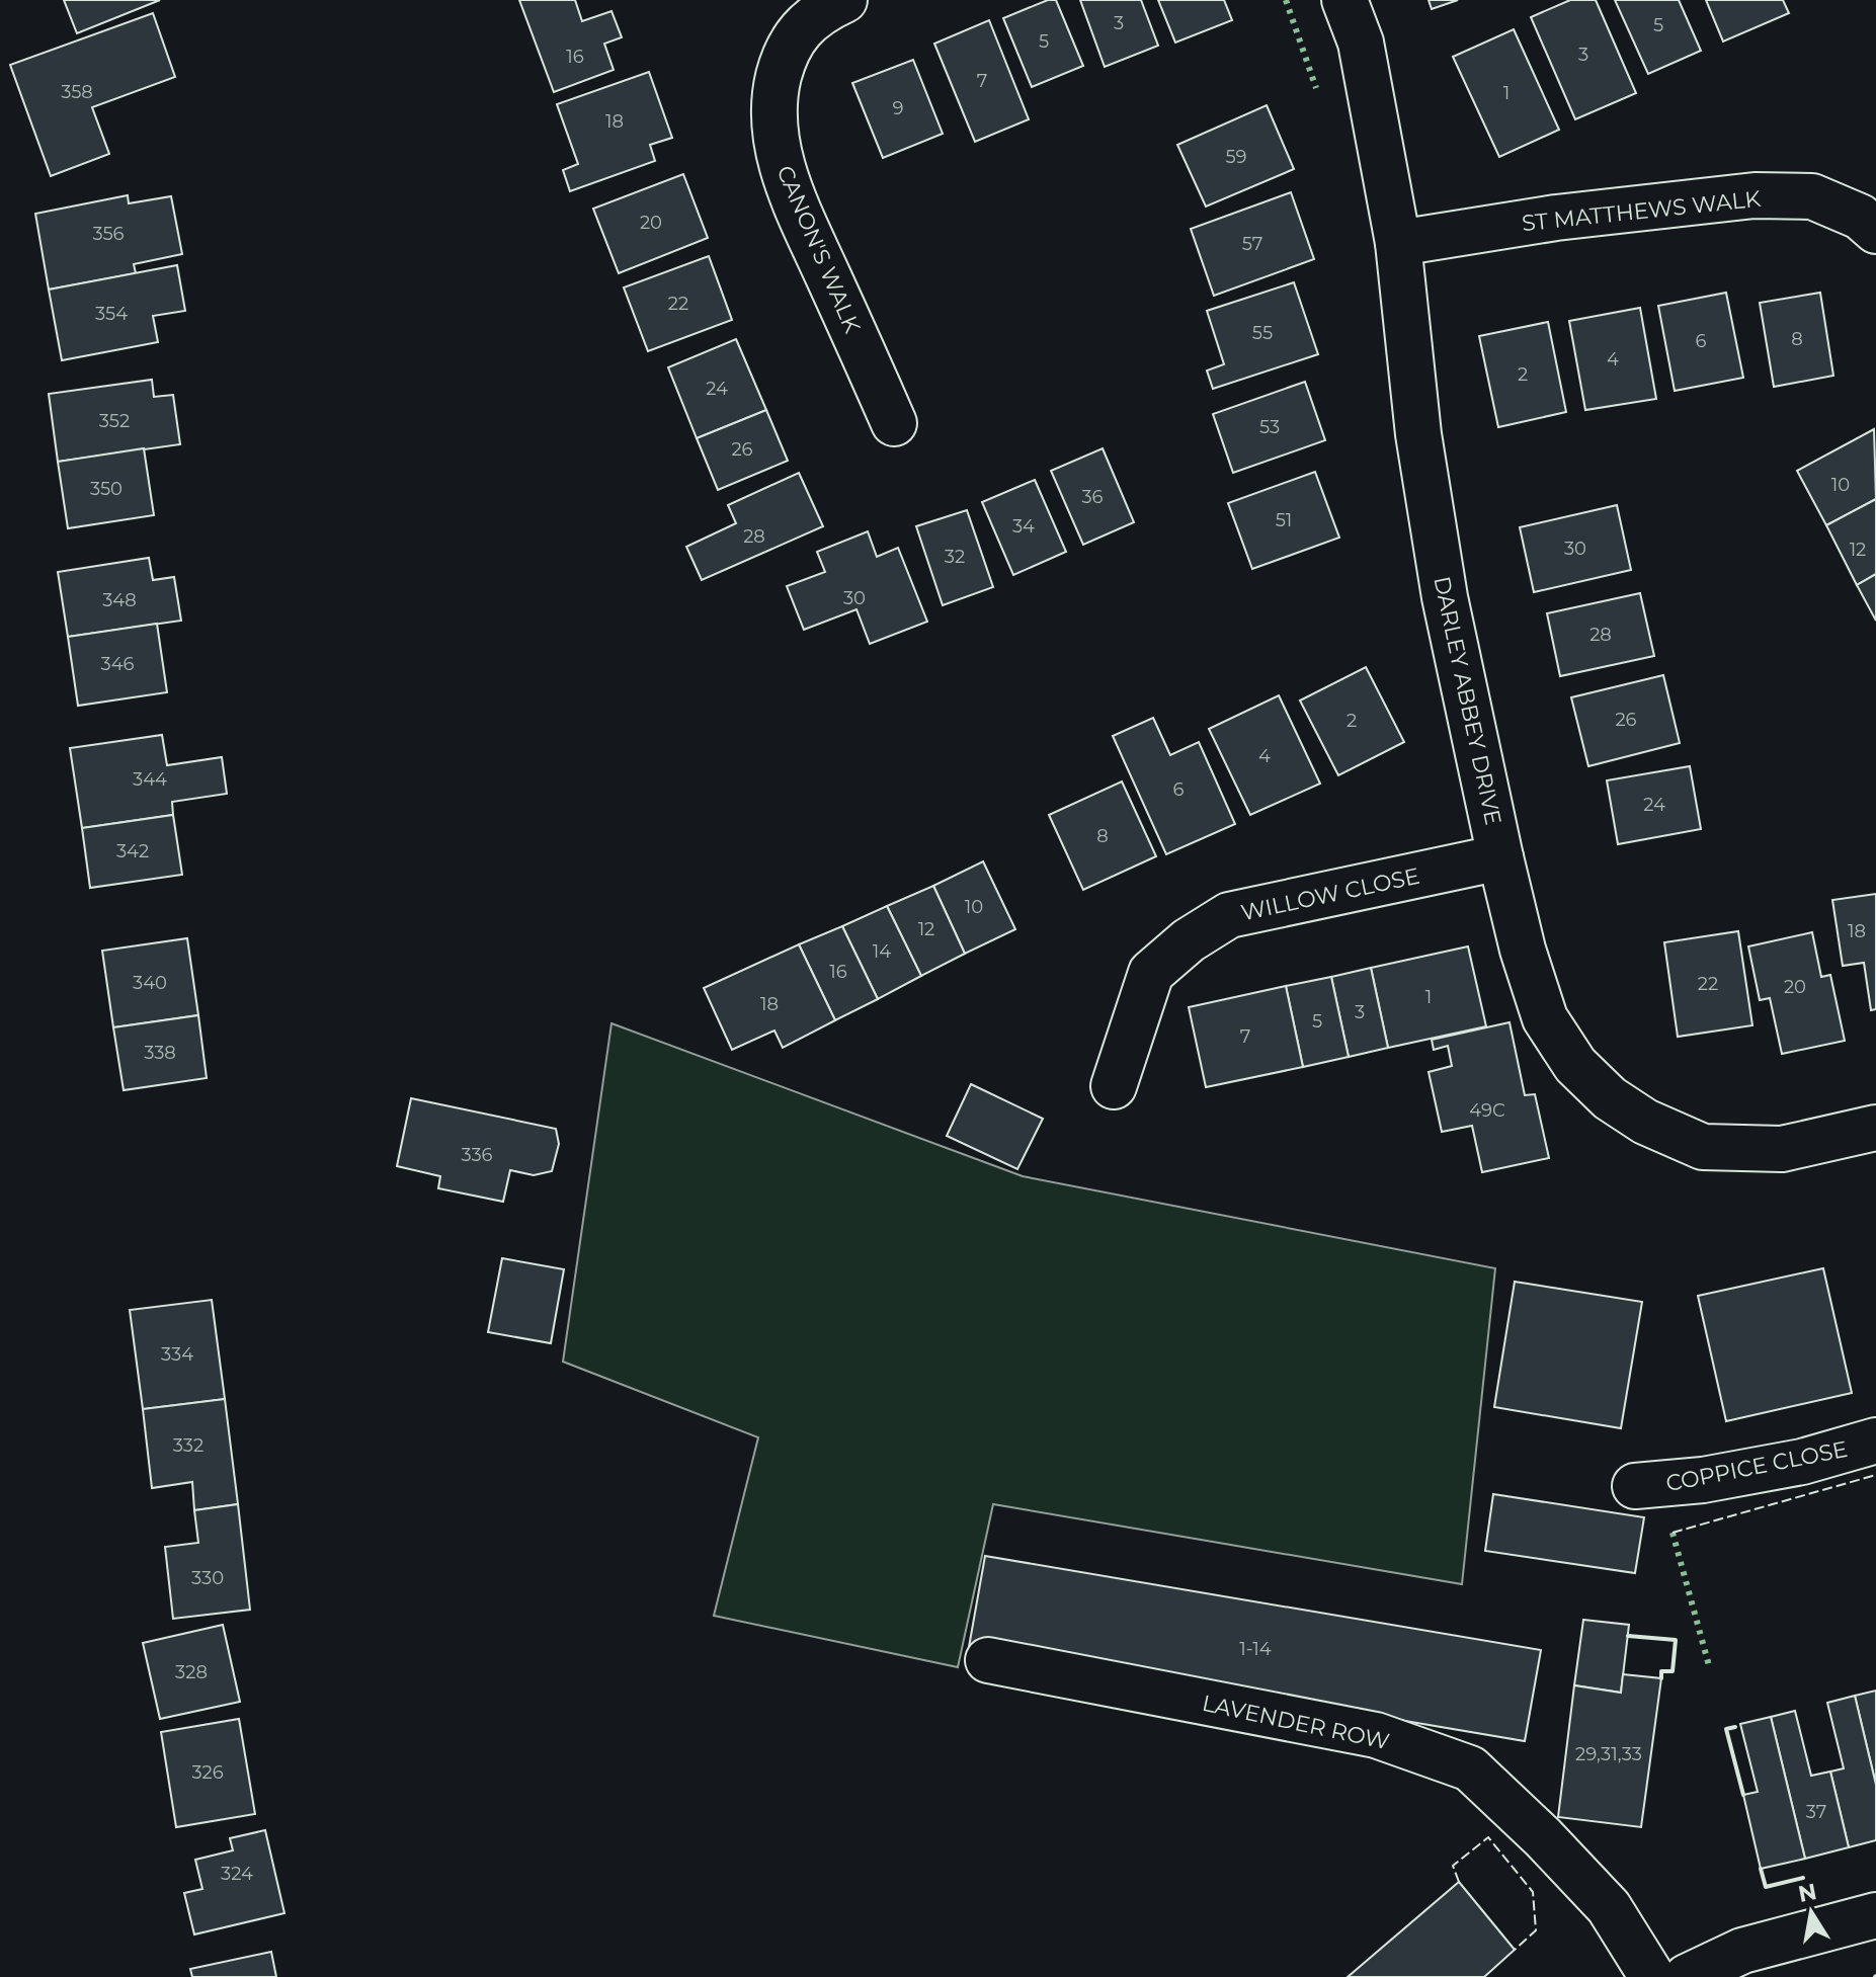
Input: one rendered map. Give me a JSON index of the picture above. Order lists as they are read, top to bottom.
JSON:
{
  "streets": {
    "street": [
      "ST MATTHEWS WALK",
      "CANON'S WALK",
      "DARLEY ABBEY DRIVE",
      "WILLOW CLOSE",
      "COPPICE CLOSE",
      "LAVENDER ROW"
    ]
  },
  "crossings": [
    ["ST MATTHEWS WALK", "DARLEY ABBEY DRIVE"],
    ["DARLEY ABBEY DRIVE", "WILLOW CLOSE"]
  ],
  "house_numbers": [
    "3",
    "5",
    "5",
    "3",
    "16",
    "7",
    "358",
    "1",
    "9",
    "18",
    "59",
    "20",
    "356",
    "57",
    "22",
    "354",
    "55",
    "8",
    "6",
    "4",
    "2",
    "24",
    "352",
    "53",
    "26",
    "10",
    "350",
    "36",
    "51",
    "34",
    "28",
    "30",
    "12",
    "32",
    "30",
    "348",
    "28",
    "346",
    "26",
    "2",
    "4",
    "344",
    "6",
    "24",
    "8",
    "342",
    "10",
    "12",
    "18",
    "14",
    "16",
    "340",
    "22",
    "20",
    "1",
    "18",
    "3",
    "5",
    "7",
    "338",
    "49C",
    "336",
    "334",
    "332",
    "330",
    "1-14",
    "328",
    "29,31,33",
    "326",
    "37",
    "324"
  ],
  "north": "top"
}
